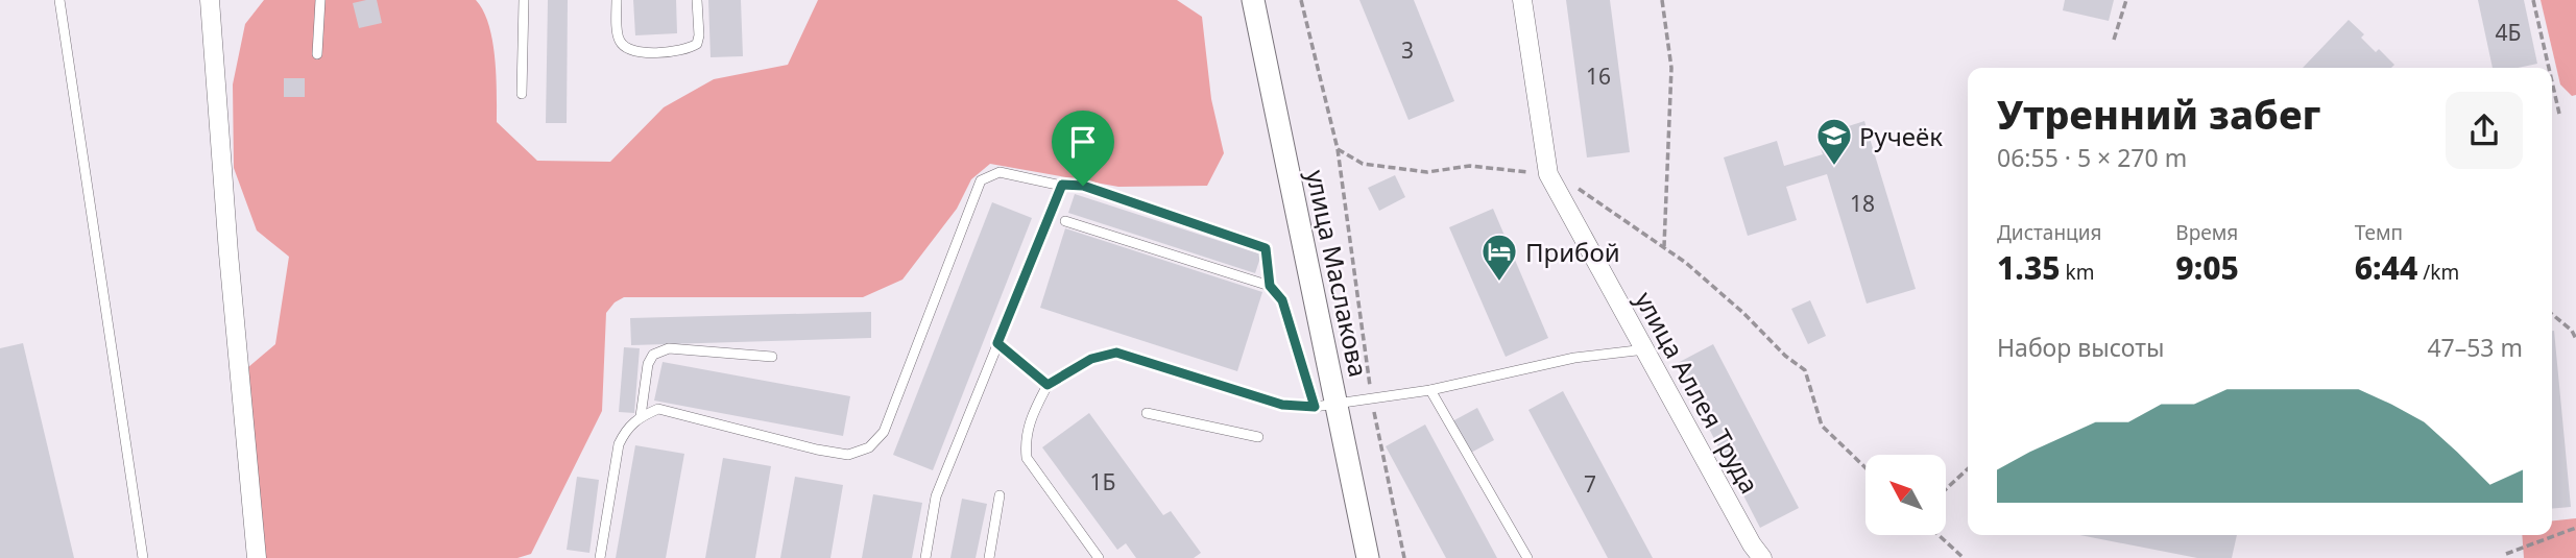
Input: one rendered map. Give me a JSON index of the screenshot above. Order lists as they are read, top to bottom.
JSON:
{
  "streets": {
    "street": ["улица Маслакова", "улица Аллея Труда"]
  },
  "places": {
    "school or university": ["Ручеёк"],
    "hotel": ["Прибой"]
  },
  "house_numbers": [
    "4Б",
    "3",
    "16",
    "18",
    "1Б",
    "7"
  ],
  "north": "top left",
  "page": {
    "heading": ["Утренний забег", "06:55 · 5 × 270 m"],
    "stats": [
      ["Дистанция", "1.35 km"],
      ["Время", "9:05"],
      ["Темп", "6:44 /km"]
    ],
    "chart": ["Набор высоты", "47–53 m"]
  }
}
